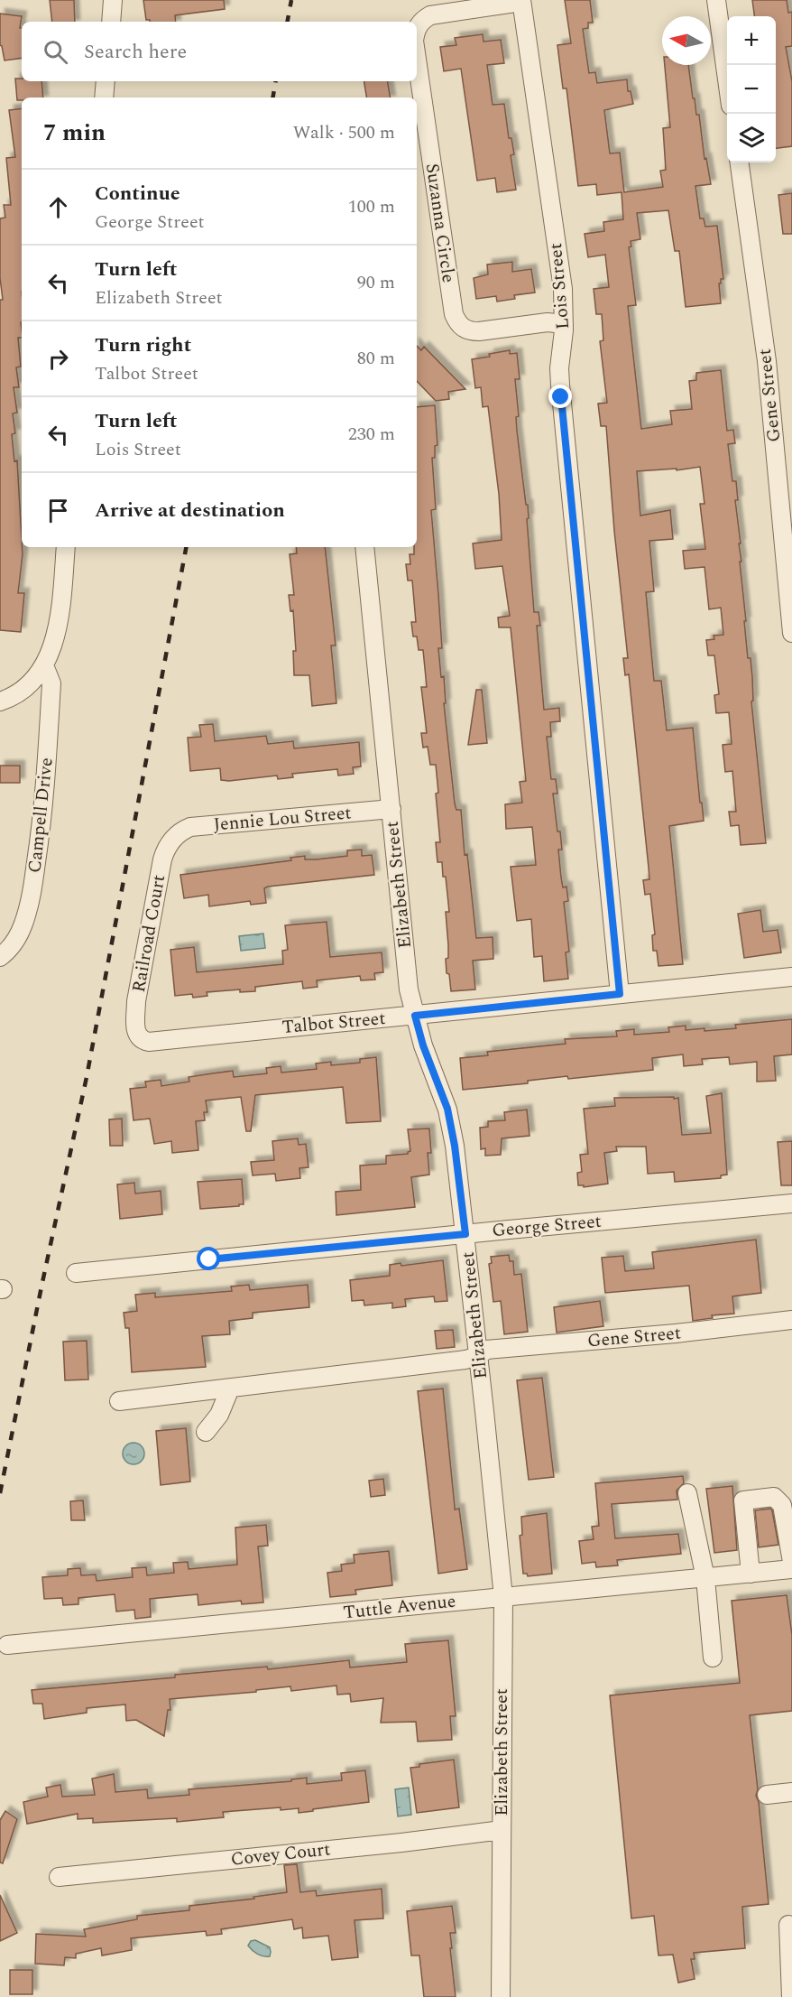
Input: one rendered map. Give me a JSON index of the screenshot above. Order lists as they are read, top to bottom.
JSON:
{
  "streets": {
    "street": [
      "Suzanna Circle",
      "Lois Street",
      "Gene Street",
      "Campell Drive",
      "Jennie Lou Street",
      "Elizabeth Street",
      "Railroad Court",
      "Talbot Street",
      "George Street",
      "Tuttle Avenue",
      "Covey Court"
    ]
  },
  "crossings": [
    ["Suzanna Circle", "Lois Street"],
    ["Lois Street", "Talbot Street"],
    ["Gene Street", "Elizabeth Street"],
    ["Jennie Lou Street", "Elizabeth Street"],
    ["Jennie Lou Street", "Railroad Court"],
    ["Elizabeth Street", "Talbot Street"],
    ["Elizabeth Street", "George Street"],
    ["Elizabeth Street", "Tuttle Avenue"],
    ["Elizabeth Street", "Covey Court"],
    ["Railroad Court", "Talbot Street"]
  ],
  "north": "left",
  "page": {
    "map_buttons": ["+", "−"],
    "search": "Search here",
    "heading": ["7 min", "Walk · 500 m"],
    "list": [
      ["Continue", "George Street", "100 m"],
      ["Turn left", "Elizabeth Street", "90 m"],
      ["Turn right", "Talbot Street", "80 m"],
      ["Turn left", "Lois Street", "230 m"],
      "Arrive at destination"
    ]
  }
}
